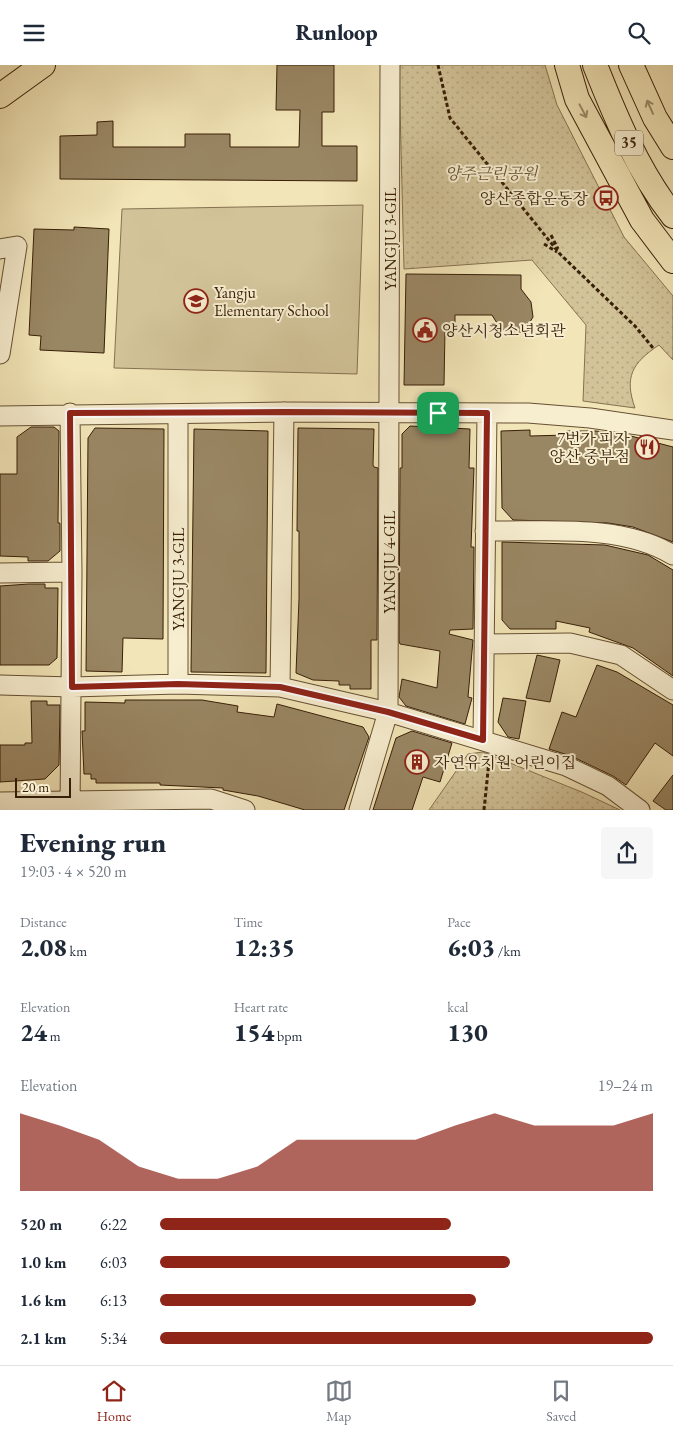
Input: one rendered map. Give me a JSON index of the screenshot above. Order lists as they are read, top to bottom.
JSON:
{
  "streets": {
    "main road": ["35"],
    "street": ["YANGJU 3-GIL", "YANGJU 4-GIL"]
  },
  "crossings": [
    ["YANGJU 3-GIL", "YANGJU 4-GIL"]
  ],
  "parks": ["양주근린공원"],
  "places": {
    "bus stop": ["양산종합운동장"],
    "school or university": ["Yangju Elementary School"],
    "public building": ["양산시청소년회관"],
    "restaurant": ["7번가 피자 양산 중부점"],
    "building": ["자연유치원 어린이집"]
  },
  "scale_bar": "20 m",
  "page": {
    "header": "Runloop",
    "scale": "20 m",
    "heading": ["Evening run", "19:03 · 4 × 520 m"],
    "stats": [
      ["Distance", "2.08 km"],
      ["Time", "12:35"],
      ["Pace", "6:03 /km"],
      ["Elevation", "24 m"],
      ["Heart rate", "154 bpm"],
      ["kcal", "130"]
    ],
    "chart": ["Elevation", "19–24 m"],
    "list": [
      {
        "name": "520 m",
        "note": "6:22"
      },
      {
        "name": "1.0 km",
        "note": "6:03"
      },
      {
        "name": "1.6 km",
        "note": "6:13"
      },
      {
        "name": "2.1 km",
        "note": "5:34"
      }
    ],
    "tabs": ["Home", "Map", "Saved"]
  }
}
